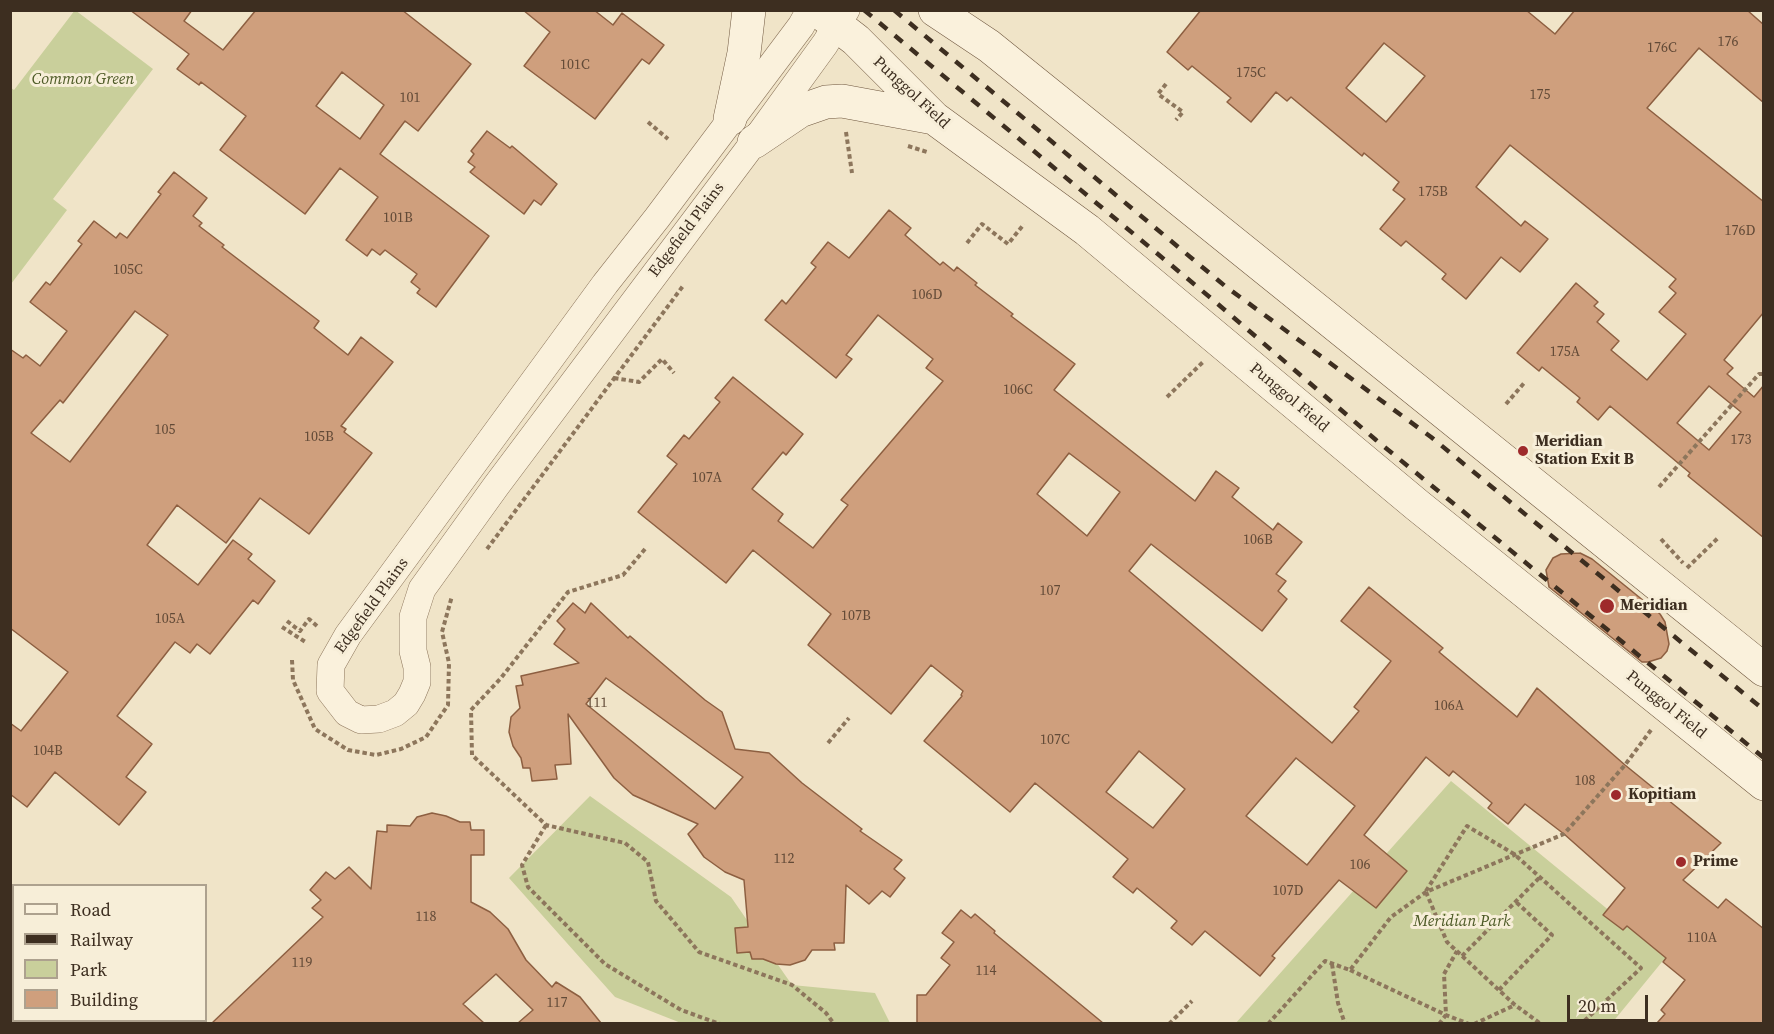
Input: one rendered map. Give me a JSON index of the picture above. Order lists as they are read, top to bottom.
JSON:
{
  "streets": {
    "street": ["Punggol Field", "Edgefield Plains"]
  },
  "crossings": [
    ["Punggol Field", "Edgefield Plains"]
  ],
  "parks": ["Common Green", "Meridian Park"],
  "places": [
    "Meridian Station Exit B",
    "Meridian",
    "Kopitiam",
    "Prime"
  ],
  "house_numbers": [
    "176",
    "176C",
    "101C",
    "175C",
    "175",
    "101",
    "175B",
    "101B",
    "176D",
    "105C",
    "106D",
    "175A",
    "106C",
    "105",
    "105B",
    "173",
    "107A",
    "106B",
    "107",
    "107B",
    "105A",
    "111",
    "106A",
    "107C",
    "104B",
    "108",
    "112",
    "106",
    "107D",
    "118",
    "110A",
    "119",
    "114",
    "117"
  ],
  "legend": [
    "Road",
    "Railway",
    "Park",
    "Building"
  ],
  "scale_bar": "20 m"
}
